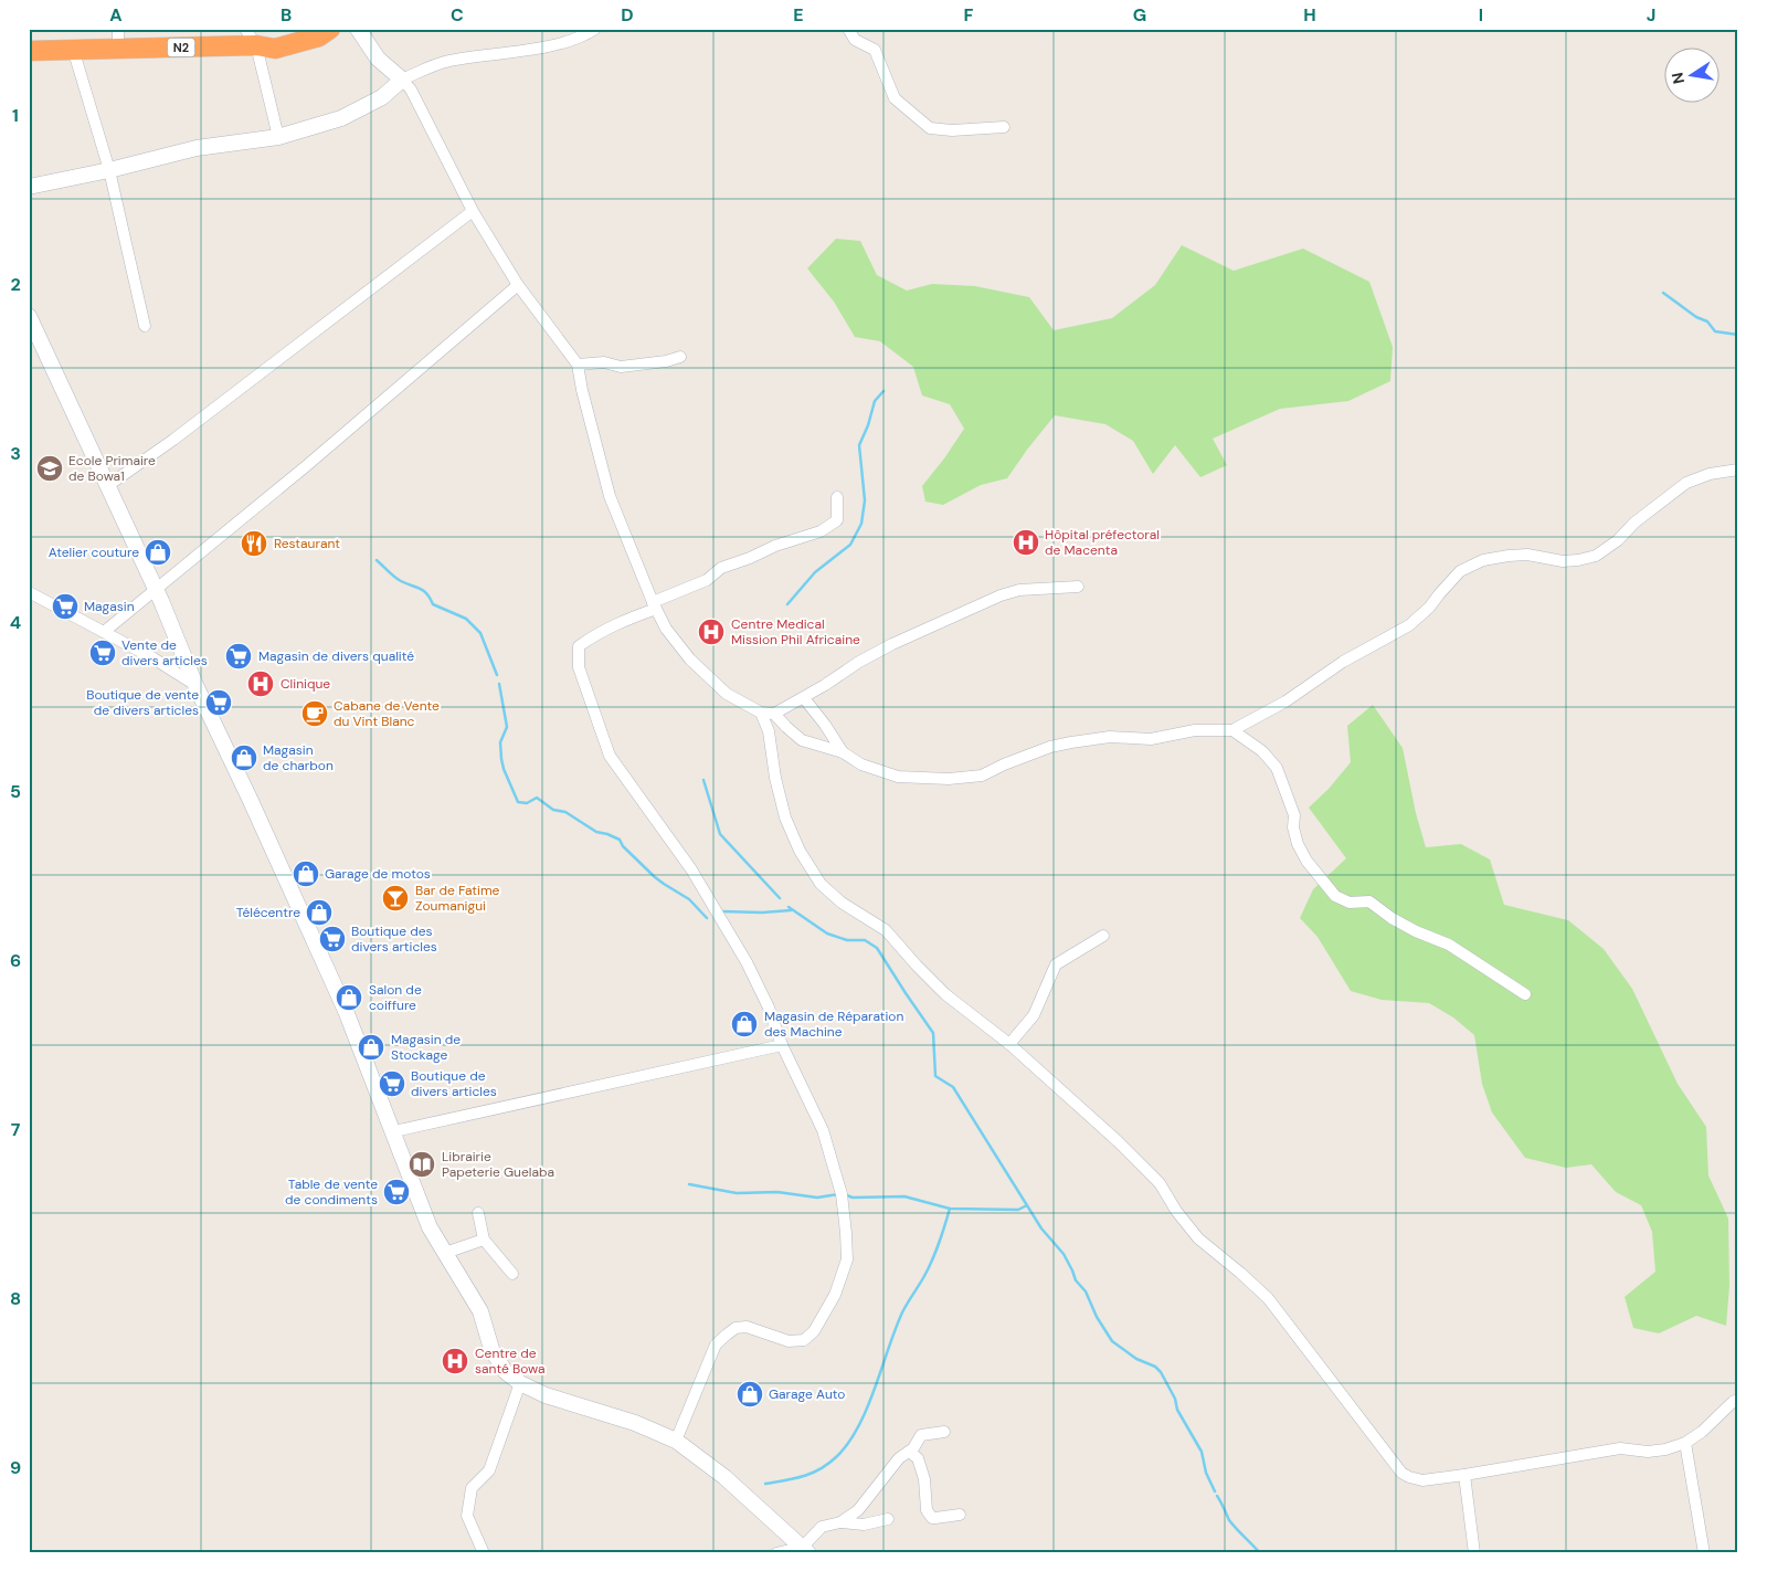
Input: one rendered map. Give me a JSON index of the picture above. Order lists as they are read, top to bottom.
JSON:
{
  "streets": {
    "highway": ["N2"]
  },
  "places": {
    "school or university": ["Ecole Primaire de Bowa1"],
    "hospital": [
      "Hôpital préfectoral de Macenta",
      "Centre Medical Mission Phil Africaine",
      "Clinique",
      "Centre de santé Bowa"
    ],
    "restaurant": ["Restaurant"],
    "shop": [
      "Atelier couture",
      "Magasin de charbon",
      "Garage de motos",
      "Télécentre",
      "Salon de coiffure",
      "Magasin de Réparation des Machine",
      "Magasin de Stockage",
      "Garage Auto"
    ],
    "supermarket": [
      "Magasin",
      "Vente de divers articles",
      "Magasin de divers qualité",
      "Boutique de vente de divers articles",
      "Boutique des divers articles",
      "Boutique de divers articles",
      "Table de vente de condiments"
    ],
    "cafe": ["Cabane de Vente du Vint Blanc"],
    "bar": ["Bar de Fatime Zoumanigui"],
    "library": ["Librairie Papeterie Guelaba"]
  },
  "north": "left",
  "grid": {
    "columns": [
      "A",
      "B",
      "C",
      "D",
      "E",
      "F",
      "G",
      "H",
      "I",
      "J"
    ],
    "rows": [
      "1",
      "2",
      "3",
      "4",
      "5",
      "6",
      "7",
      "8",
      "9"
    ]
  }
}
